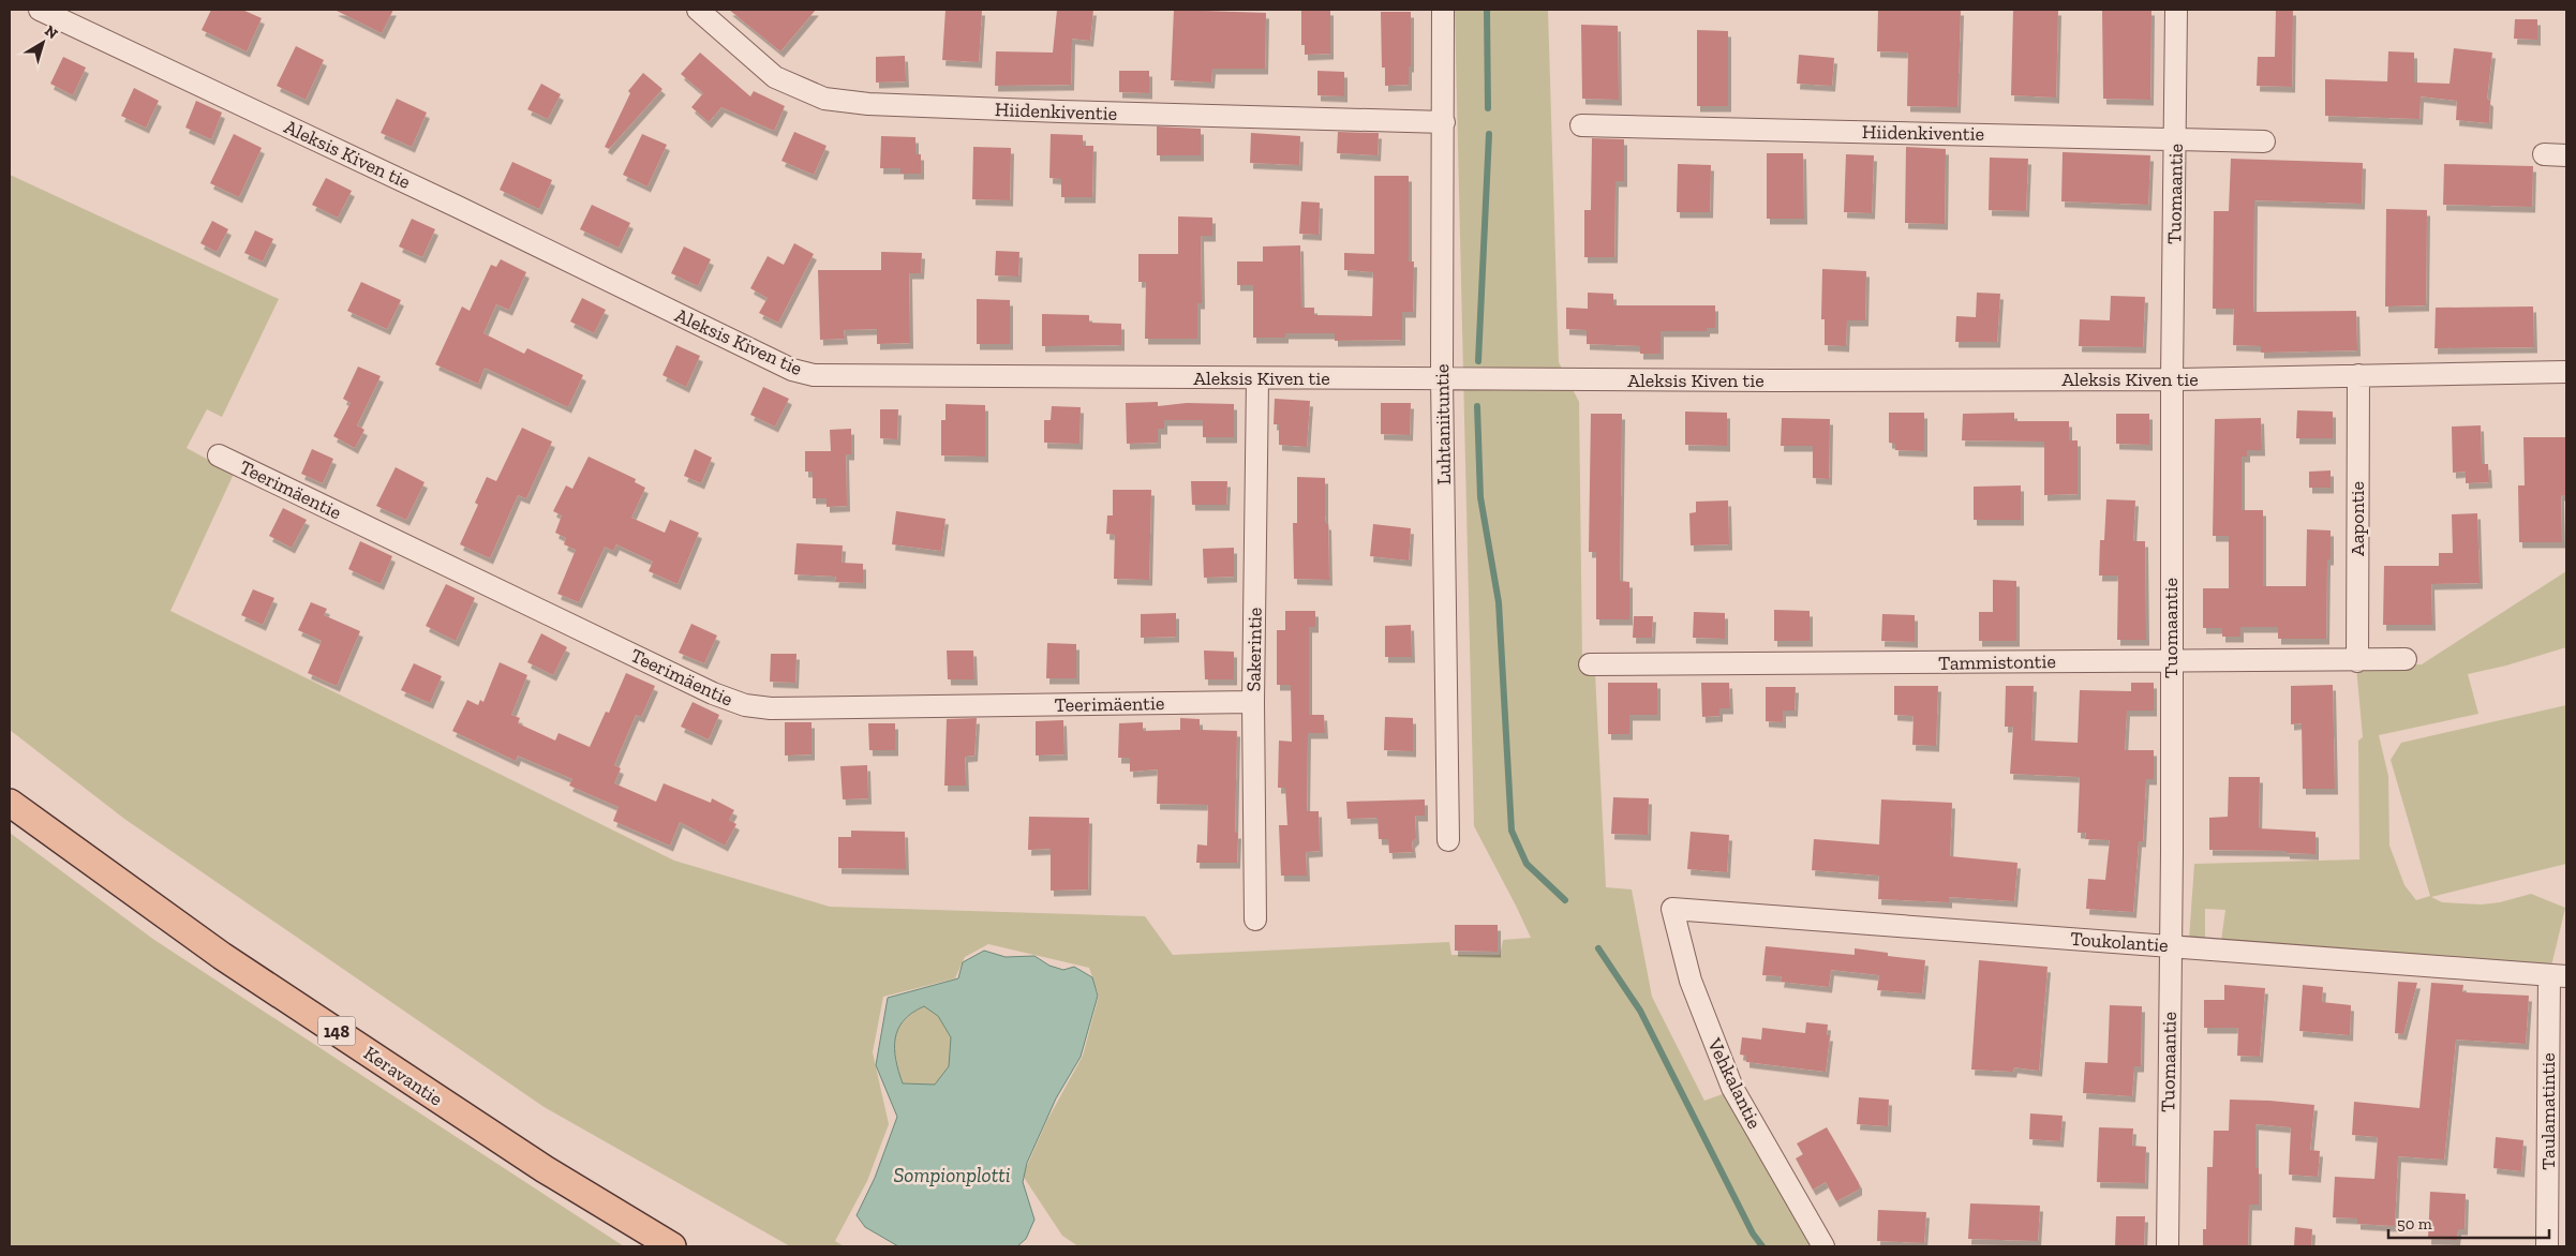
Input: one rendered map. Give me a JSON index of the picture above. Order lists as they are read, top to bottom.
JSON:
{
  "streets": {
    "main road": ["148", "Keravantie"],
    "street": [
      "Hiidenkiventie",
      "Aleksis Kiven tie",
      "Tuomaantie",
      "Luhtaniituntie",
      "Teerimäentie",
      "Aapontie",
      "Sakerintie",
      "Tammistontie",
      "Toukolantie",
      "Vehkalantie",
      "Taulamatintie"
    ]
  },
  "crossings": [
    ["Hiidenkiventie", "Tuomaantie"],
    ["Hiidenkiventie", "Luhtaniituntie"],
    ["Aleksis Kiven tie", "Tuomaantie"],
    ["Aleksis Kiven tie", "Luhtaniituntie"],
    ["Aleksis Kiven tie", "Aapontie"],
    ["Aleksis Kiven tie", "Sakerintie"],
    ["Tuomaantie", "Tammistontie"],
    ["Tuomaantie", "Toukolantie"],
    ["Teerimäentie", "Sakerintie"],
    ["Aapontie", "Tammistontie"],
    ["Toukolantie", "Vehkalantie"],
    ["Toukolantie", "Taulamatintie"]
  ],
  "water": ["Sompionplotti"],
  "scale_bar": "50 m",
  "north": "top right"
}
